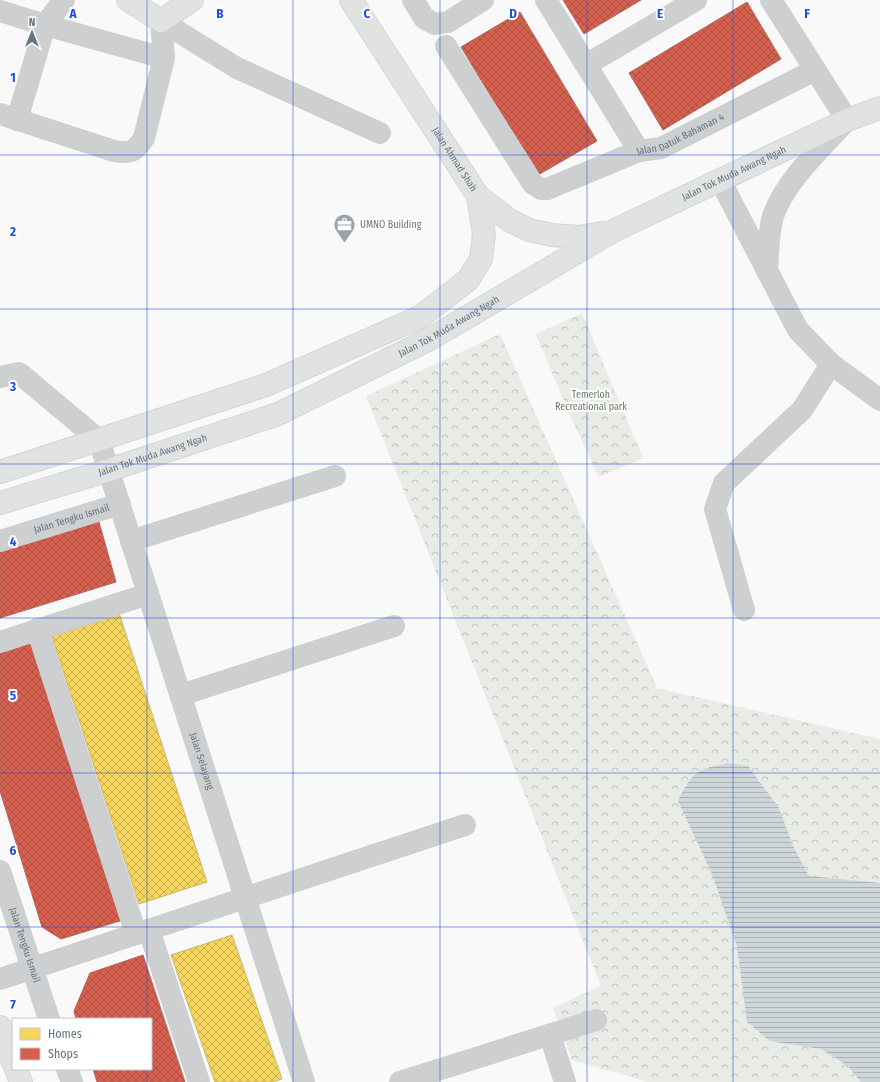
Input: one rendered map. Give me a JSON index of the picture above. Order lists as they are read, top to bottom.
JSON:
{
  "streets": {
    "main road": ["Jalan Ahmad Shah", "Jalan Tok Muda Awang Ngah"],
    "street": ["Jalan Datuk Bahaman 4", "Jalan Tengku Ismail", "Jalan Selayang"]
  },
  "crossings": [
    ["Jalan Ahmad Shah", "Jalan Tok Muda Awang Ngah"],
    ["Jalan Tok Muda Awang Ngah", "Jalan Selayang"],
    ["Jalan Tengku Ismail", "Jalan Selayang"]
  ],
  "parks": ["Temerloh Recreational park"],
  "places": {
    "office": ["UMNO Building"]
  },
  "legend": ["Homes", "Shops"],
  "north": "top",
  "grid": {
    "columns": [
      "A",
      "B",
      "C",
      "D",
      "E",
      "F"
    ],
    "rows": [
      "1",
      "2",
      "3",
      "4",
      "5",
      "6",
      "7"
    ]
  }
}
